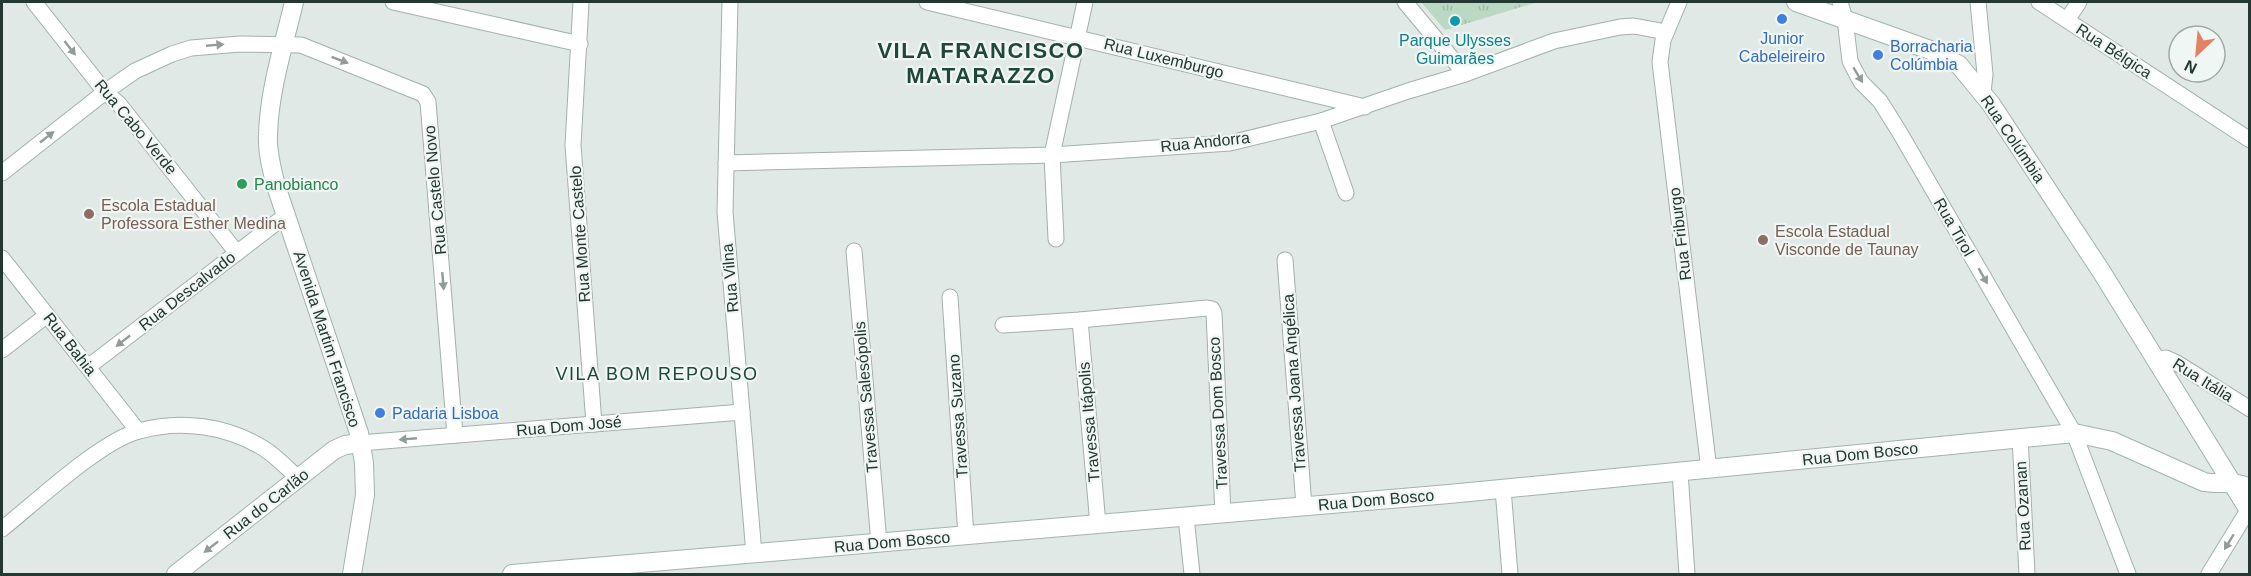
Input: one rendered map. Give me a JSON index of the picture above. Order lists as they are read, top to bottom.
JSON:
{
  "streets": {
    "street": [
      "Rua Bélgica",
      "Rua Luxemburgo",
      "Rua Cabo Verde",
      "Rua Colúmbia",
      "Rua Andorra",
      "Rua Castelo Novo",
      "Rua Tirol",
      "Rua Monte Castelo",
      "Rua Friburgo",
      "Rua Vilna",
      "Rua Descalvado",
      "Avenida Martim Francisco",
      "Rua Bahia",
      "Rua Itália",
      "Travessa Joana Angélica",
      "Travessa Salesópolis",
      "Travessa Dom Bosco",
      "Travessa Suzano",
      "Travessa Itápolis",
      "Rua Dom José",
      "Rua Dom Bosco",
      "Rua do Carlão",
      "Rua Ozanan"
    ]
  },
  "crossings": [
    ["Rua Luxemburgo", "Rua Andorra"],
    ["Rua Cabo Verde", "Rua Castelo Novo"],
    ["Rua Cabo Verde", "Rua Descalvado"],
    ["Rua Colúmbia", "Rua Tirol"],
    ["Rua Colúmbia", "Rua Itália"],
    ["Rua Colúmbia", "Rua Dom Bosco"],
    ["Rua Andorra", "Rua Friburgo"],
    ["Rua Andorra", "Rua Vilna"],
    ["Rua Castelo Novo", "Avenida Martim Francisco"],
    ["Rua Castelo Novo", "Rua Dom José"],
    ["Rua Tirol", "Rua Dom Bosco"],
    ["Rua Monte Castelo", "Rua Dom José"],
    ["Rua Friburgo", "Rua Dom Bosco"],
    ["Rua Vilna", "Rua Dom José"],
    ["Rua Vilna", "Rua Dom Bosco"],
    ["Rua Descalvado", "Avenida Martim Francisco"],
    ["Rua Descalvado", "Rua Bahia"],
    ["Avenida Martim Francisco", "Rua Dom José"],
    ["Avenida Martim Francisco", "Rua do Carlão"],
    ["Travessa Joana Angélica", "Rua Dom Bosco"],
    ["Travessa Salesópolis", "Rua Dom Bosco"],
    ["Travessa Dom Bosco", "Travessa Itápolis"],
    ["Travessa Dom Bosco", "Rua Dom Bosco"],
    ["Travessa Suzano", "Rua Dom Bosco"],
    ["Travessa Itápolis", "Rua Dom Bosco"],
    ["Rua Dom José", "Rua do Carlão"],
    ["Rua Dom Bosco", "Rua Ozanan"]
  ],
  "one_way": ["Rua Cabo Verde", "Rua Tirol", "Rua Descalvado"],
  "districts": ["VILA FRANCISCO MATARAZZO", "VILA BOM REPOUSO"],
  "places": [
    "Junior Cabeleireiro",
    "Parque Ulysses Guimarães",
    "Borracharia Colúmbia",
    "Panobianco",
    "Escola Estadual Professora Esther Medina",
    "Escola Estadual Visconde de Taunay",
    "Padaria Lisboa"
  ],
  "north": "bottom left"
}
